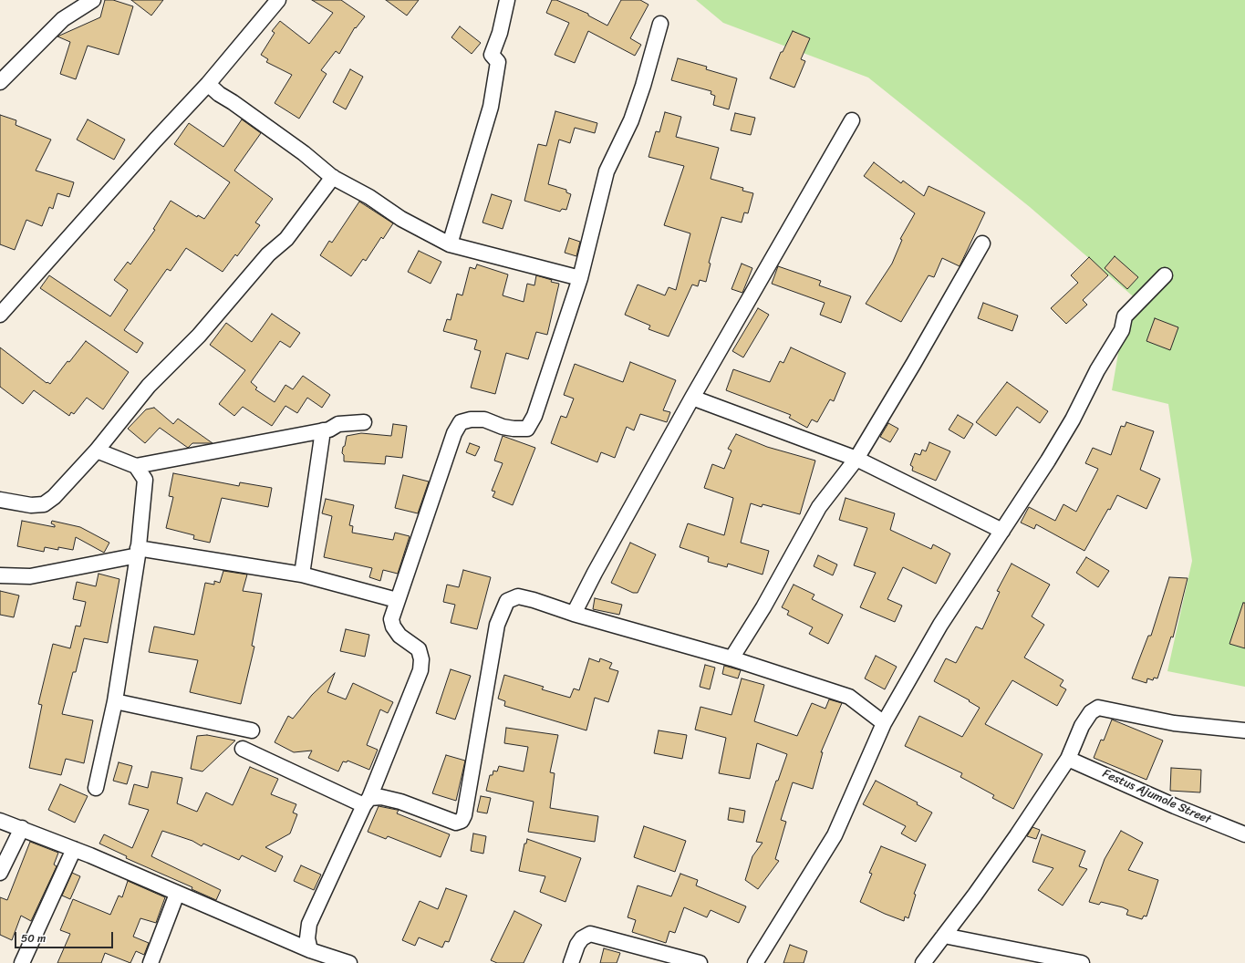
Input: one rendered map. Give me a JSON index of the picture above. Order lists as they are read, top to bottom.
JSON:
{
  "streets": {
    "street": ["Festus Ajumole Street"]
  },
  "scale_bar": "50 m"
}
